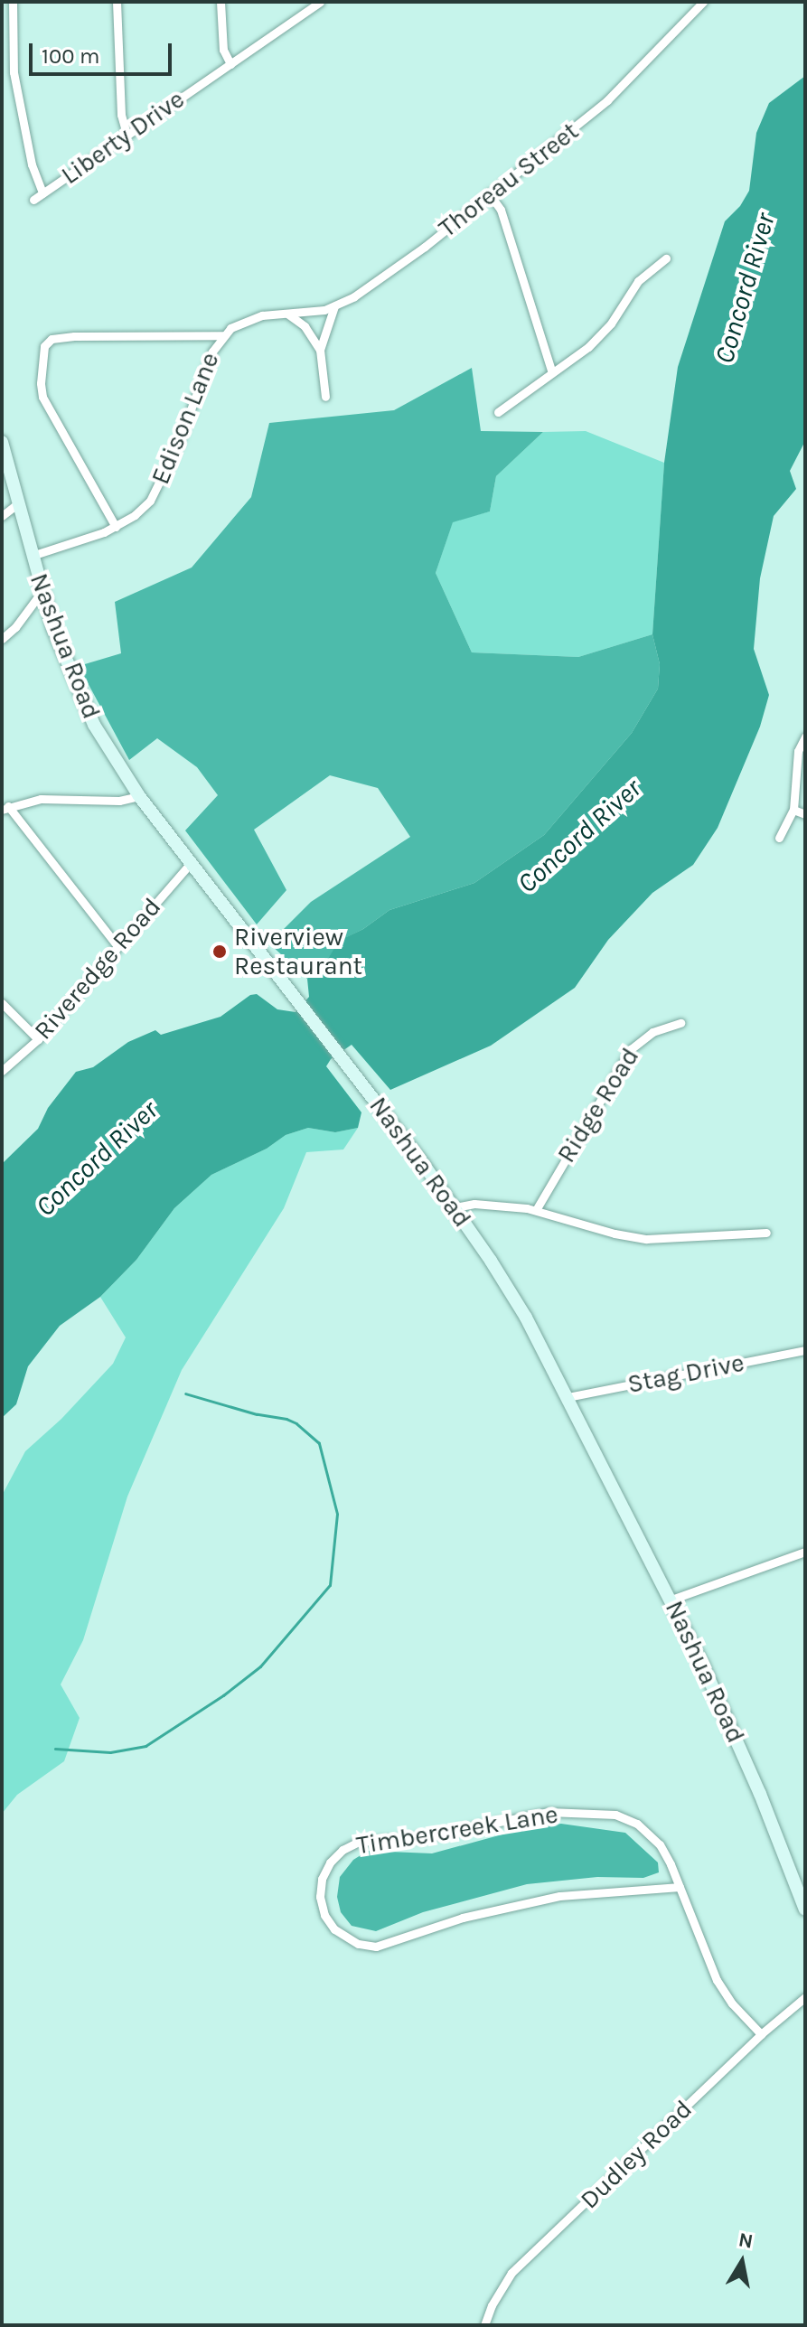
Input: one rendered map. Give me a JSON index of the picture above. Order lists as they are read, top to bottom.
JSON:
{
  "streets": {
    "main road": ["Nashua Road"],
    "street": [
      "Liberty Drive",
      "Thoreau Street",
      "Edison Lane",
      "Riveredge Road",
      "Ridge Road",
      "Stag Drive",
      "Timbercreek Lane",
      "Dudley Road"
    ]
  },
  "crossings": [
    ["Thoreau Street", "Edison Lane"],
    ["Edison Lane", "Nashua Road"],
    ["Nashua Road", "Riveredge Road"],
    ["Nashua Road", "Stag Drive"],
    ["Timbercreek Lane", "Dudley Road"]
  ],
  "water": ["Concord River"],
  "places": ["Riverview Restaurant"],
  "scale_bar": "100 m",
  "north": "top"
}
